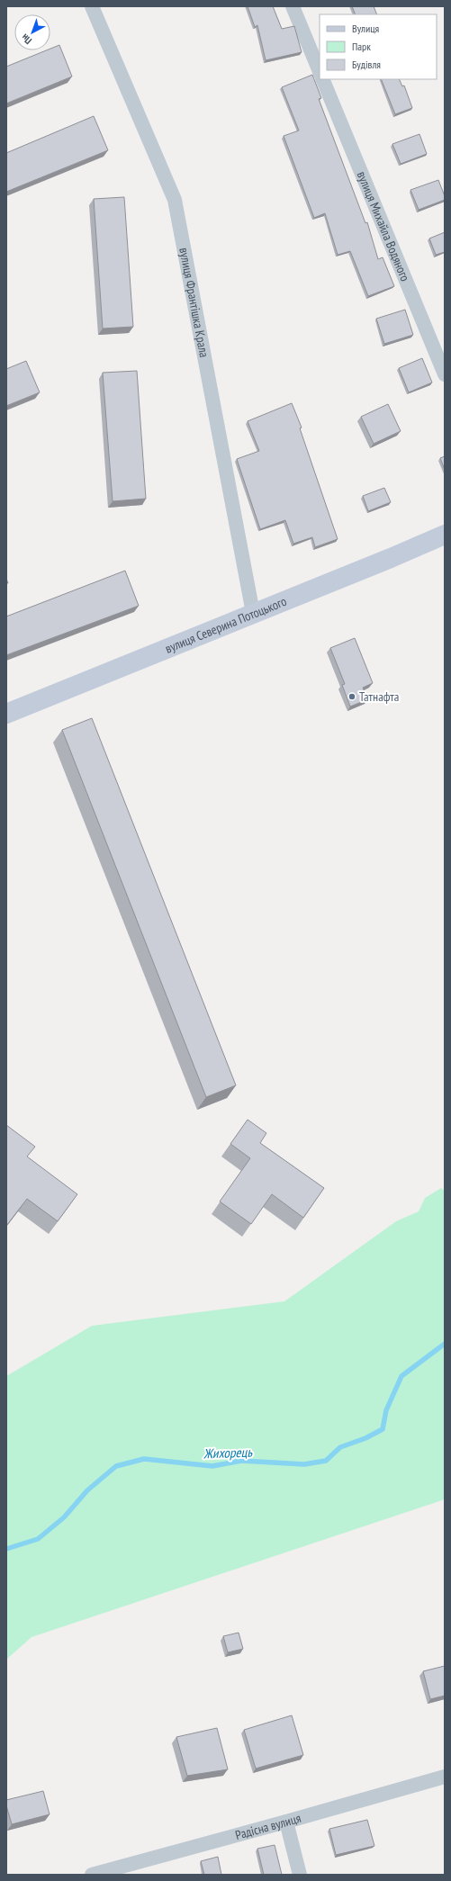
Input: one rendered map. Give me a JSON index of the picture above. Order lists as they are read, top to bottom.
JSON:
{
  "streets": {
    "street": [
      "вулиця Михайла Водяного",
      "вулиця Франтішка Крала",
      "вулиця Северина Потоцького",
      "Радісна вулиця"
    ]
  },
  "crossings": [
    ["вулиця Франтішка Крала", "вулиця Северина Потоцького"]
  ],
  "water": ["Жихорець"],
  "places": ["Татнафта"],
  "legend": ["Вулиця", "Парк", "Будівля"],
  "north": "bottom left"
}
